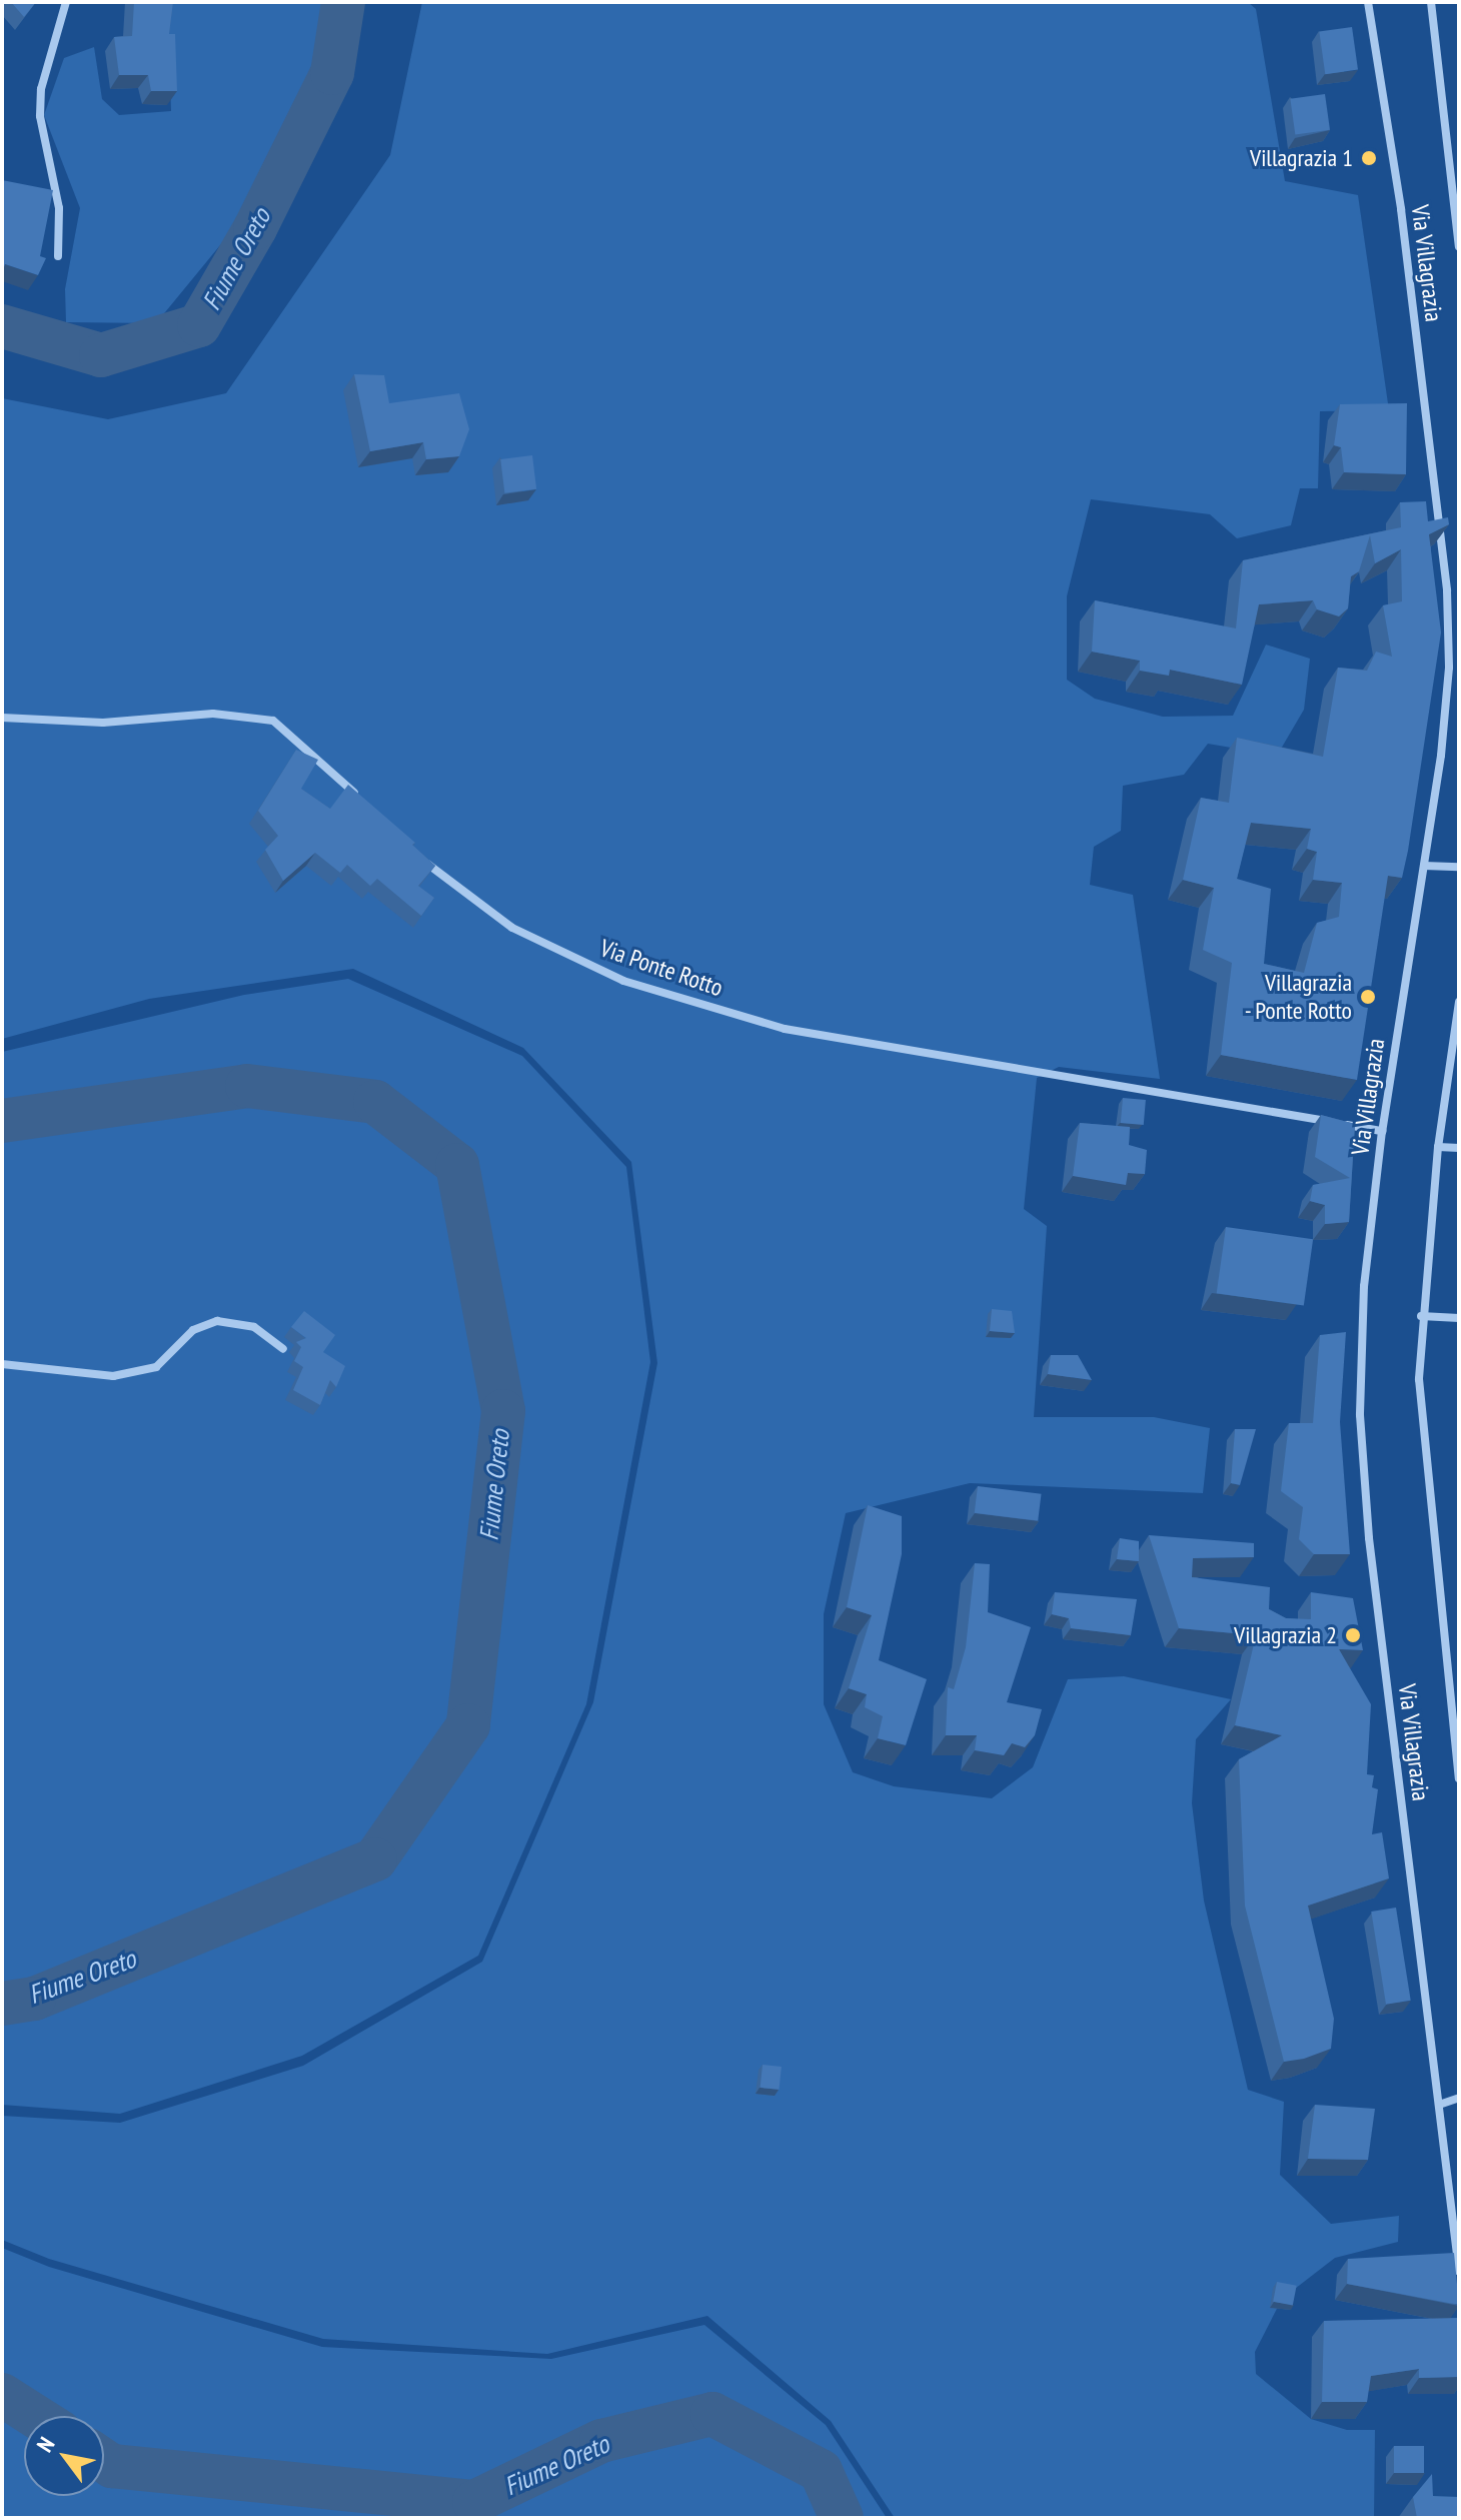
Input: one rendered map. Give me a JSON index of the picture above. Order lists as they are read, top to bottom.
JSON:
{
  "streets": {
    "street": ["Via Villagrazia", "Via Ponte Rotto"]
  },
  "crossings": [
    ["Via Villagrazia", "Via Ponte Rotto"]
  ],
  "water": ["Fiume Oreto"],
  "places": ["Villagrazia 1", "Villagrazia - Ponte Rotto", "Villagrazia 2"],
  "north": "top left"
}
